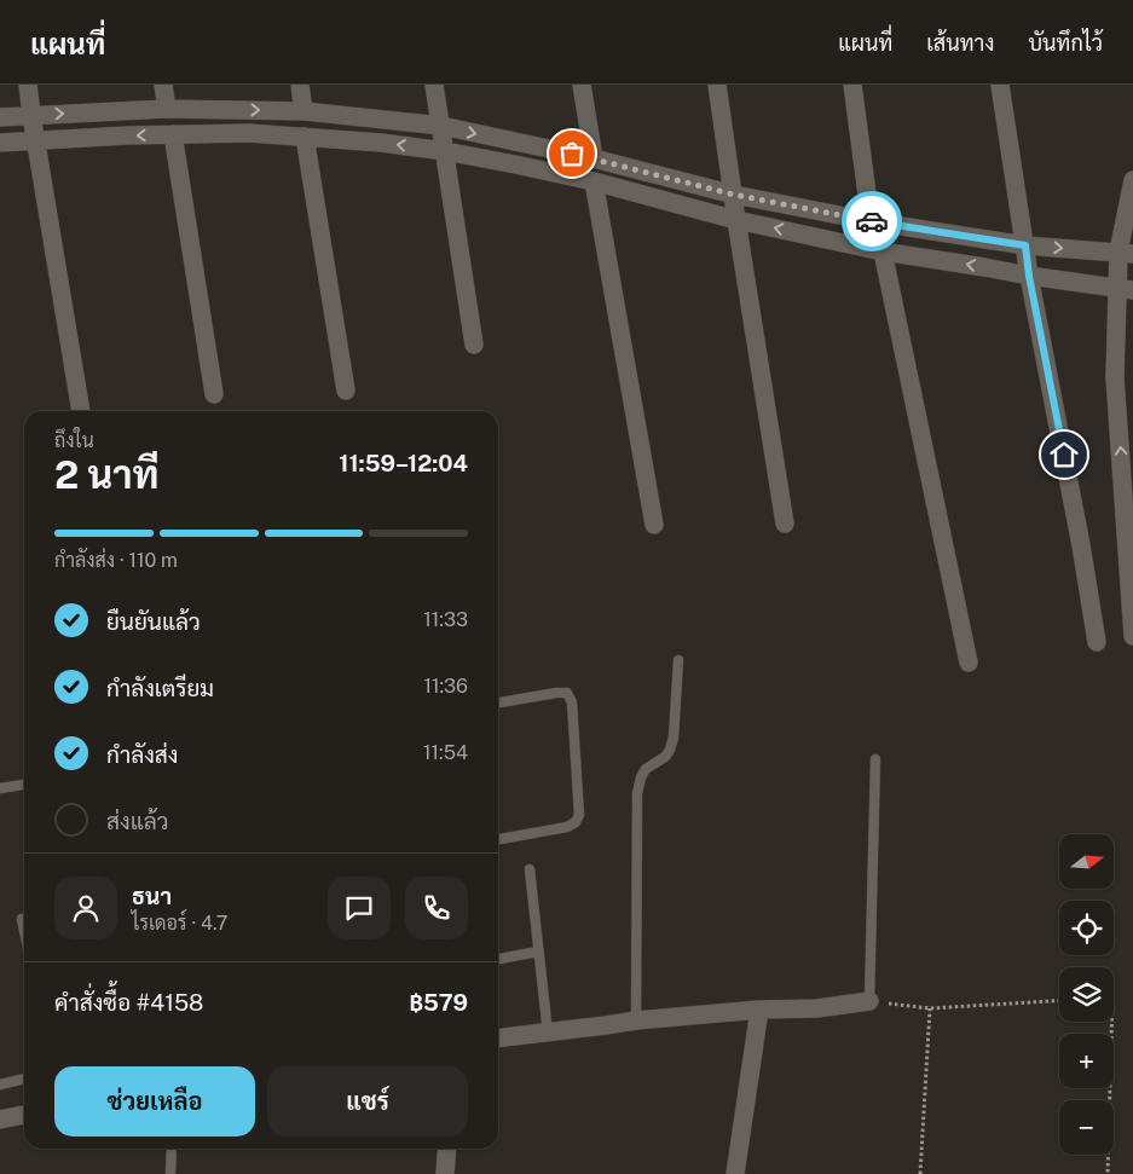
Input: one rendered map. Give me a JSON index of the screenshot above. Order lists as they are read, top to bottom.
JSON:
{
  "north": "right",
  "page": {
    "header": "แผนที่",
    "nav": ["แผนที่", "เส้นทาง", "บันทึกไว้"],
    "heading": ["2 นาที", "ถึงใน", "11:59–12:04"],
    "panel": [
      "ธนา",
      "ไรเดอร์ · 4.7",
      "คำสั่งซื้อ #4158",
      "฿579"
    ],
    "bar": "กำลังส่ง · 110 m",
    "list": [
      ["ยืนยันแล้ว", "11:33"],
      ["กำลังเตรียม", "11:36"],
      ["กำลังส่ง", "11:54"],
      "ส่งแล้ว"
    ],
    "map_buttons": ["+", "−"],
    "buttons": ["ช่วยเหลือ", "แชร์"]
  }
}
